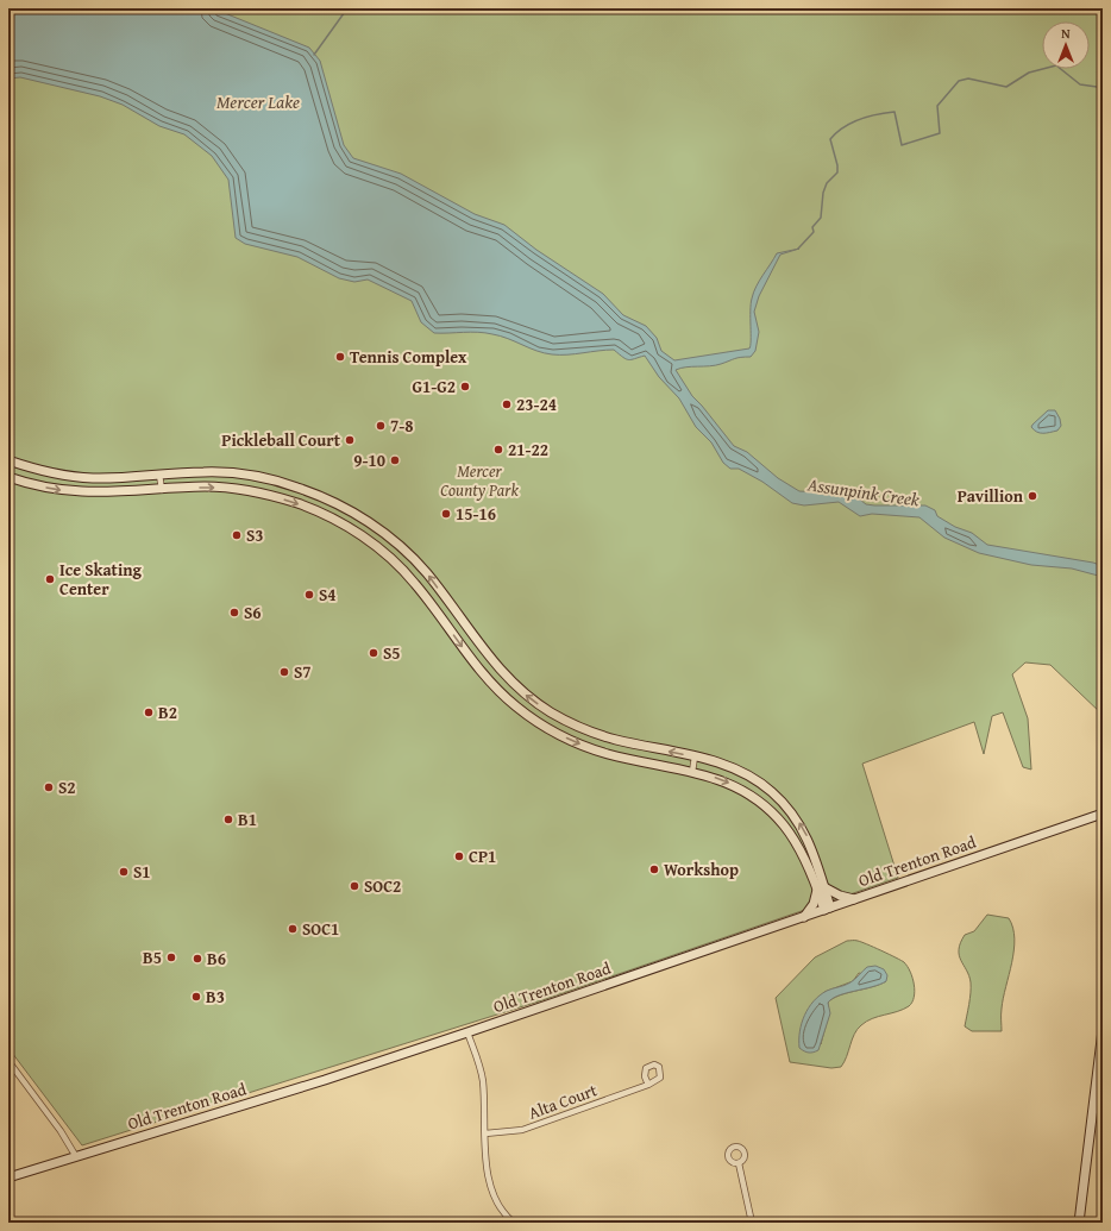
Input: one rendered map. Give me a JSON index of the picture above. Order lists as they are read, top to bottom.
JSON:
{
  "streets": {
    "street": ["Old Trenton Road", "Alta Court"]
  },
  "water": ["Mercer Lake", "Assunpink Creek"],
  "parks": ["Mercer County Park"],
  "places": [
    "Tennis Complex",
    "G1-G2",
    "23-24",
    "7-8",
    "Pickleball Court",
    "21-22",
    "9-10",
    "Pavillion",
    "15-16",
    "S3",
    "Ice Skating Center",
    "S4",
    "S6",
    "S5",
    "S7",
    "B2",
    "S2",
    "B1",
    "CP1",
    "Workshop",
    "S1",
    "SOC2",
    "SOC1",
    "B5",
    "B6",
    "B3"
  ],
  "north": "top"
}
